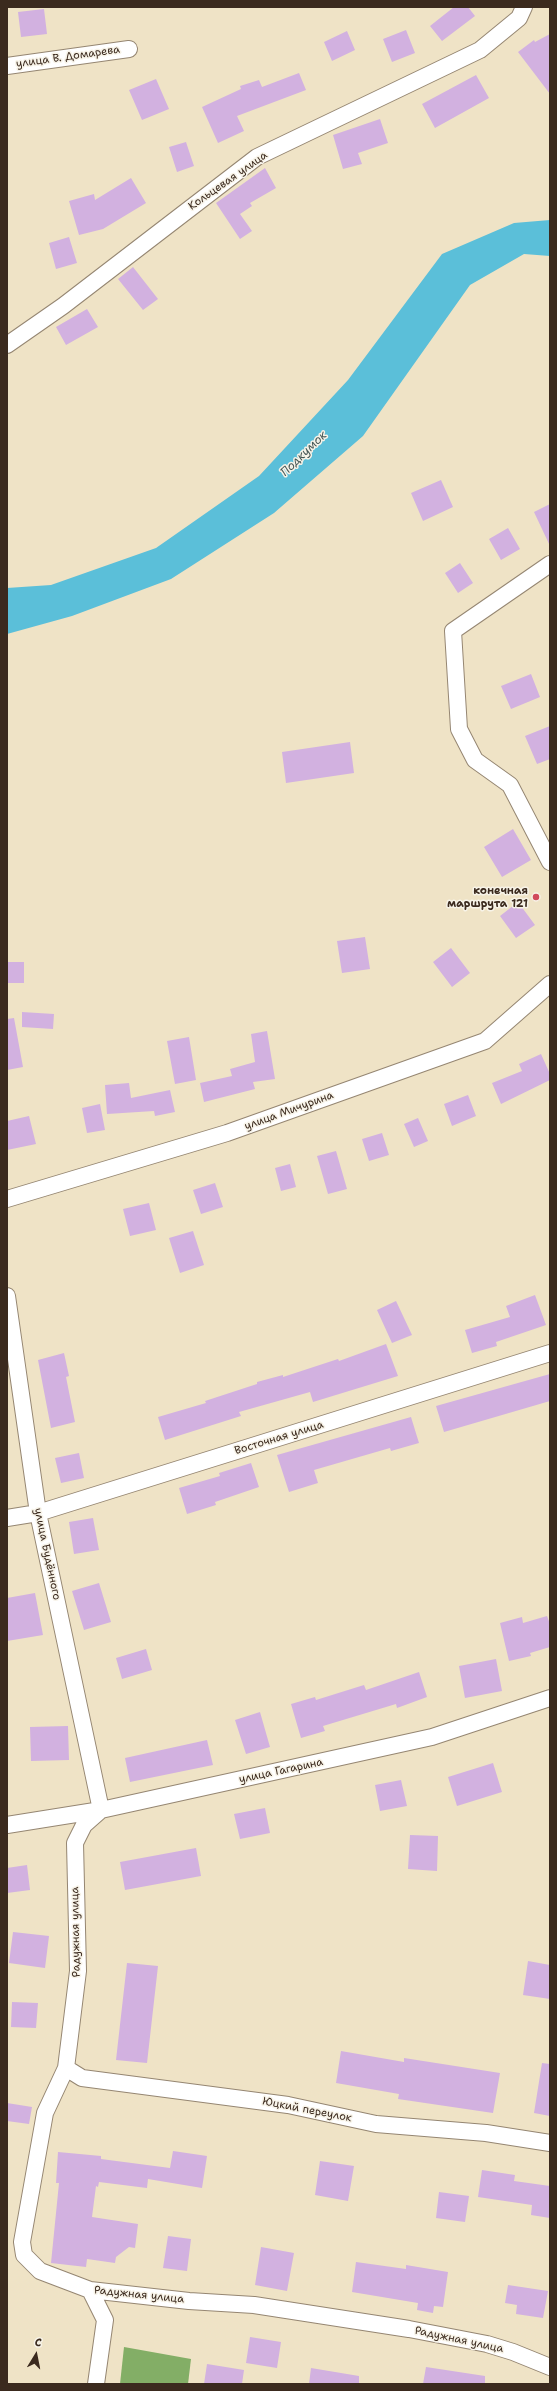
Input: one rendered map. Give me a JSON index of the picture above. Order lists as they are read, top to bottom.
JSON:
{
  "streets": {
    "street": [
      "улица В. Домарева",
      "Кольцевая улица",
      "улица Мичурина",
      "Восточная улица",
      "улица Будённого",
      "улица Гагарина",
      "Радужная улица",
      "Юцкий переулок"
    ]
  },
  "crossings": [
    ["Восточная улица", "улица Будённого"],
    ["улица Будённого", "улица Гагарина"],
    ["улица Будённого", "Радужная улица"],
    ["улица Гагарина", "Радужная улица"],
    ["Радужная улица", "Юцкий переулок"]
  ],
  "water": ["Подкумок"],
  "places": ["конечная маршрута 121"],
  "north": "top"
}
